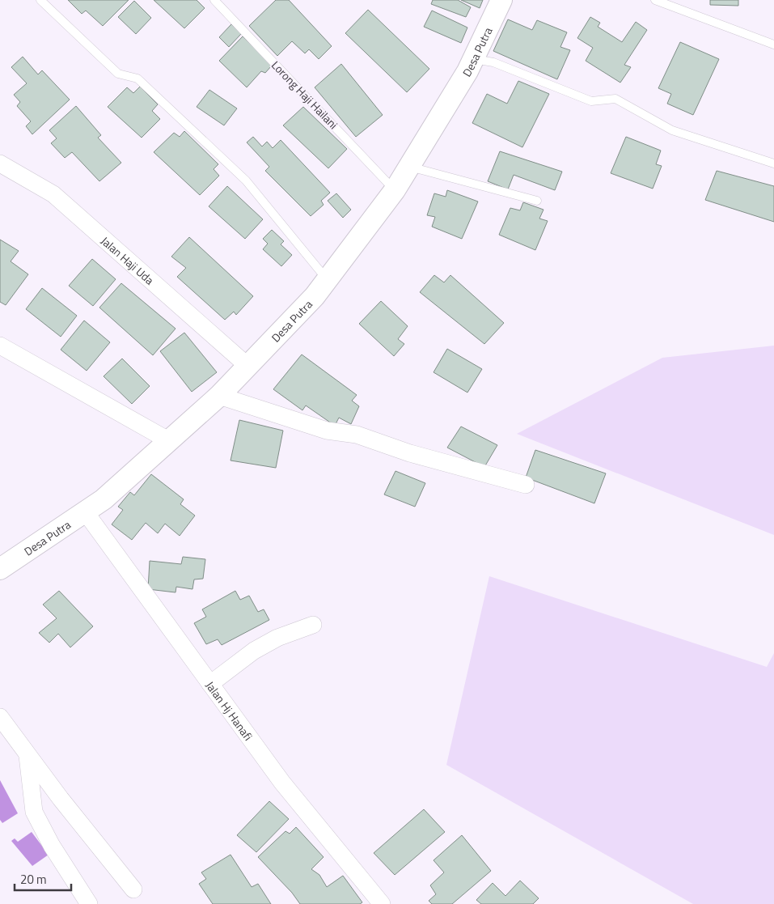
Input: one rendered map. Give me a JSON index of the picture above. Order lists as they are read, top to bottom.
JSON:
{
  "streets": {
    "street": ["Desa Putra", "Jalan Haji Uda", "Jalan Hj Hanafi"],
    "lane": ["Lorong Haji Hailani"]
  },
  "crossings": [
    ["Desa Putra", "Lorong Haji Hailani"],
    ["Desa Putra", "Jalan Haji Uda"],
    ["Desa Putra", "Jalan Hj Hanafi"]
  ],
  "scale_bar": "20 m"
}
